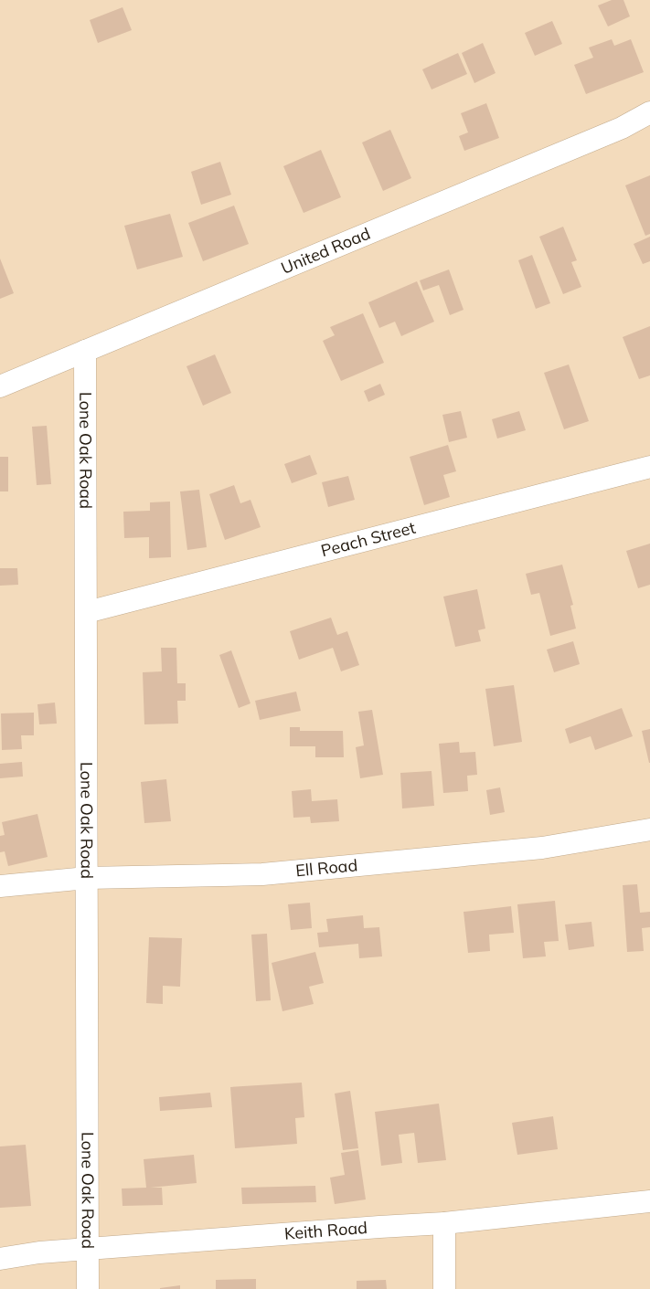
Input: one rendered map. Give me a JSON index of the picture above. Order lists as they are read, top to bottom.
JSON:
{
  "streets": {
    "street": [
      "United Road",
      "Lone Oak Road",
      "Peach Street",
      "Ell Road",
      "Keith Road"
    ]
  },
  "crossings": [
    ["United Road", "Lone Oak Road"],
    ["Lone Oak Road", "Peach Street"],
    ["Lone Oak Road", "Ell Road"],
    ["Lone Oak Road", "Keith Road"]
  ]
}
